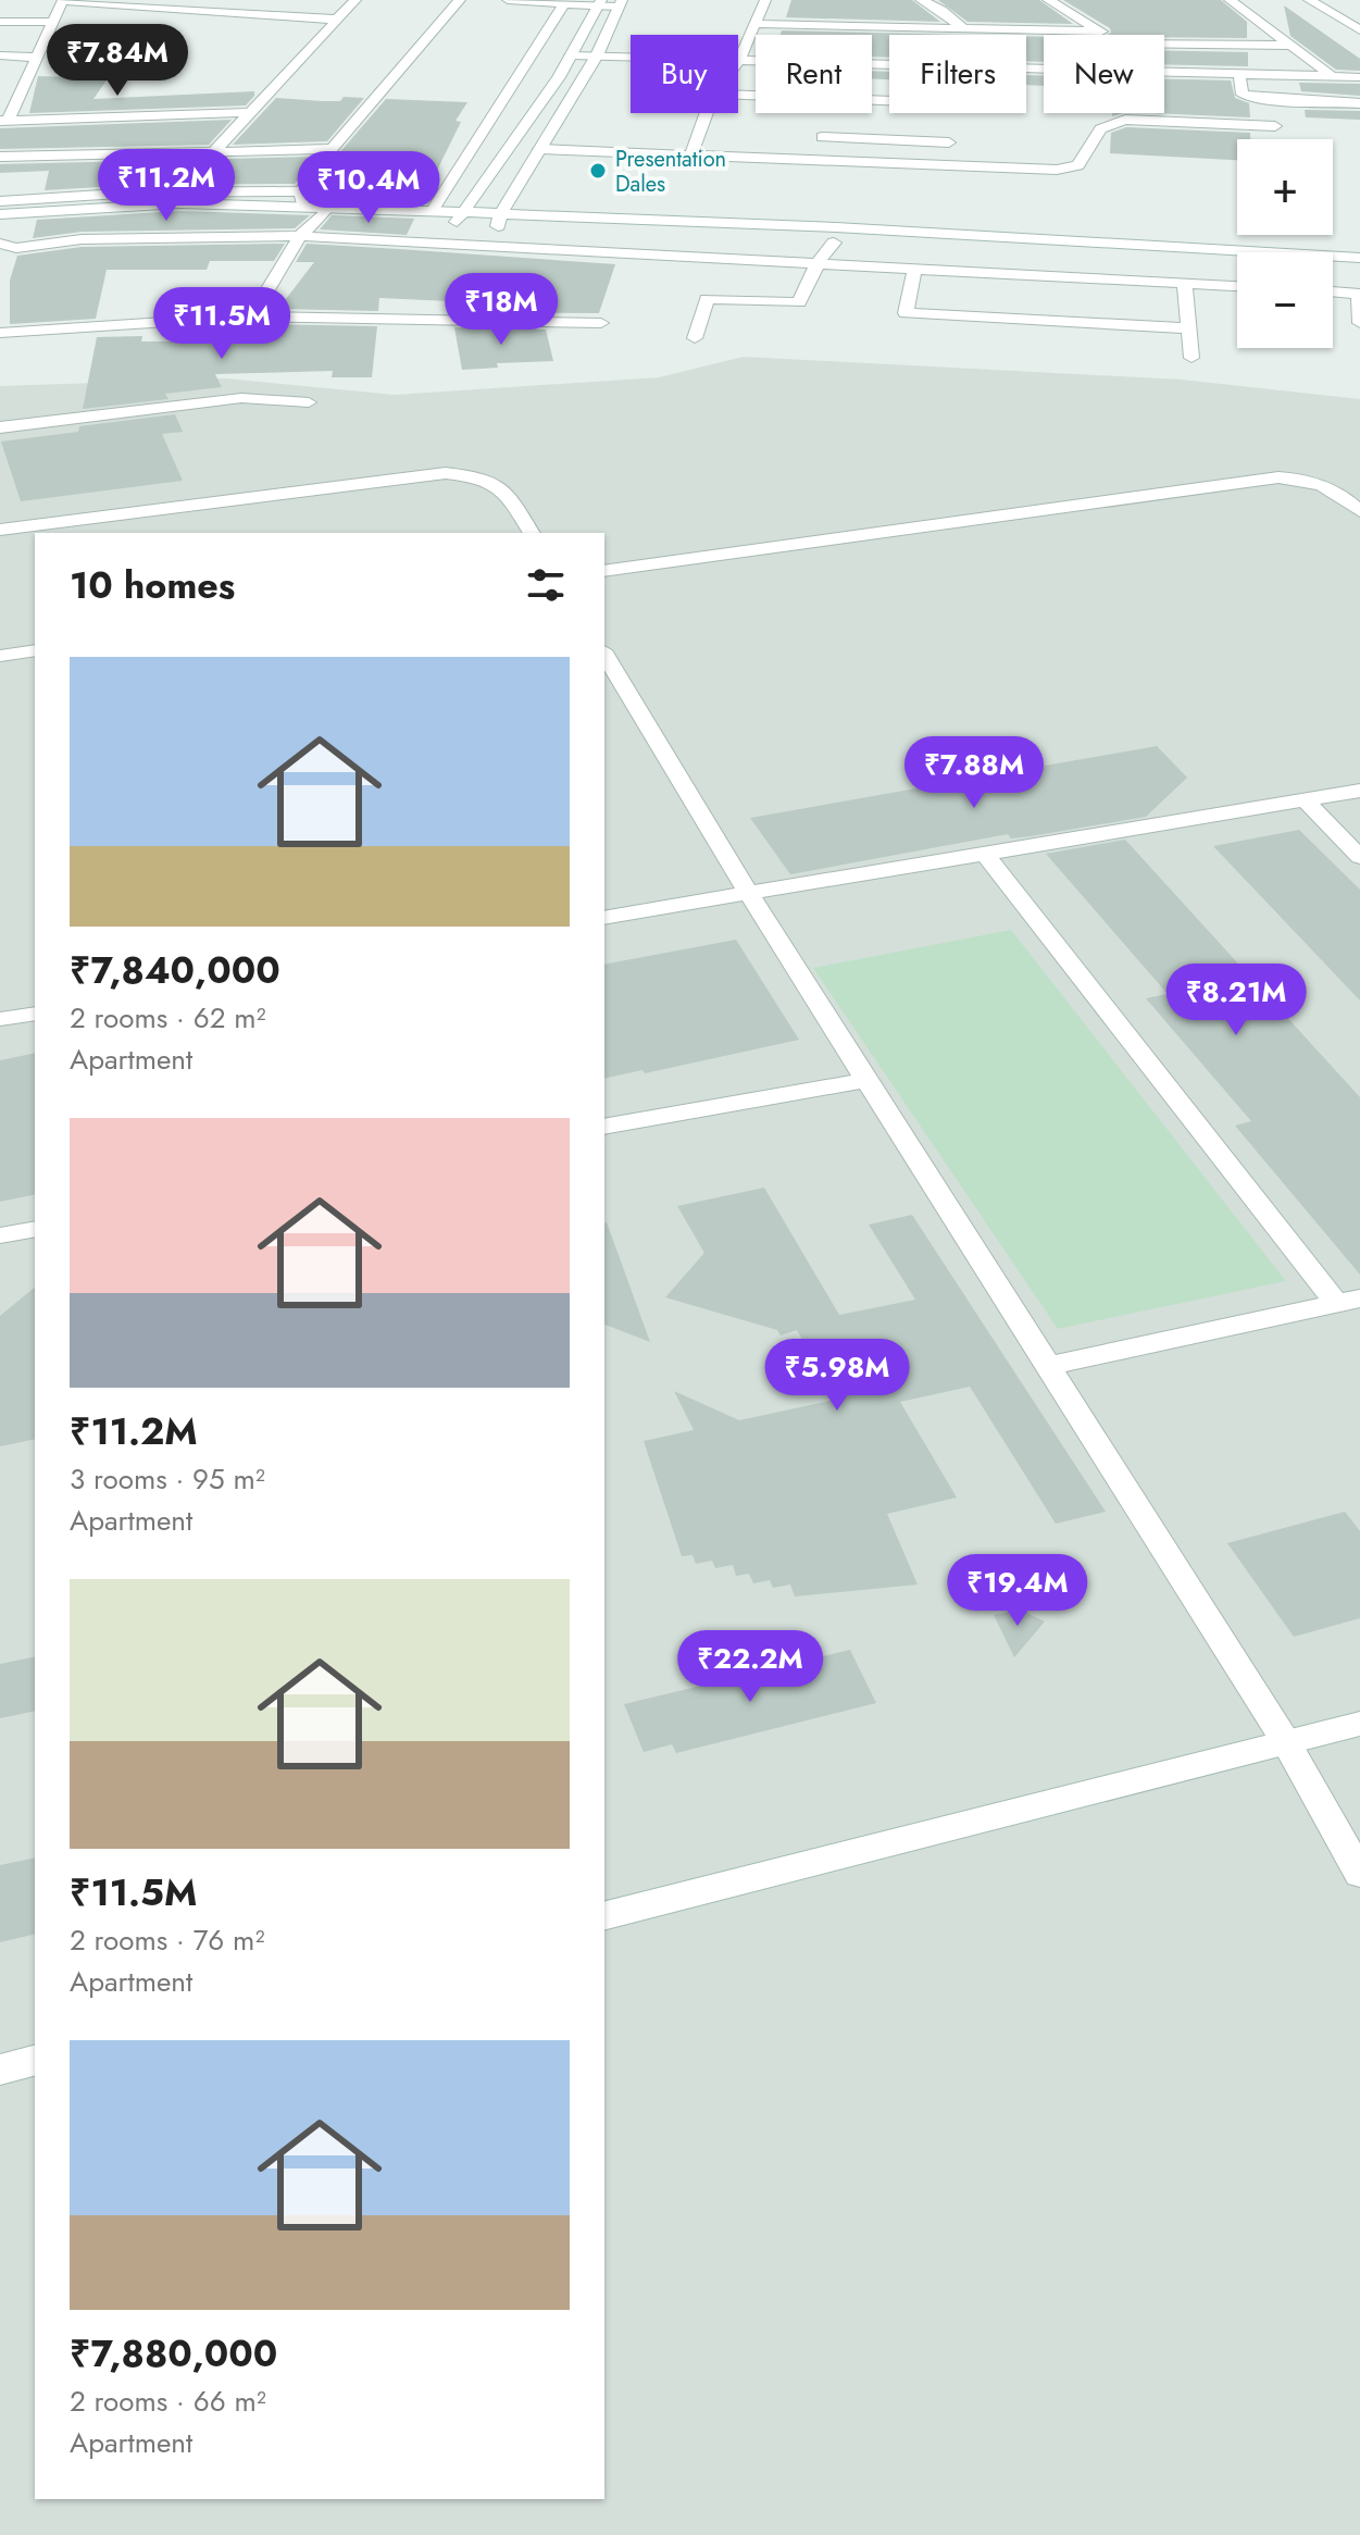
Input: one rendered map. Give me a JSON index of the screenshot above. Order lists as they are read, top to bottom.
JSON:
{
  "places": ["Presentation Dales"],
  "page": {
    "price": [
      "₹7.84M",
      "₹11.2M",
      "₹10.4M",
      "₹18M",
      "₹11.5M",
      "₹7.88M",
      "₹8.21M",
      "₹5.98M",
      "₹19.4M",
      "₹22.2M"
    ],
    "chip": [
      "Buy",
      "Rent",
      "Filters",
      "New"
    ],
    "map_buttons": ["+", "−"],
    "heading": "10 homes",
    "list": [
      {
        "name": "₹7,840,000",
        "note": "2 rooms · 62 m² · Apartment"
      },
      {
        "name": "₹11.2M",
        "note": "3 rooms · 95 m² · Apartment"
      },
      {
        "name": "₹11.5M",
        "note": "2 rooms · 76 m² · Apartment"
      },
      {
        "name": "₹7,880,000",
        "note": "2 rooms · 66 m² · Apartment"
      }
    ]
  }
}
